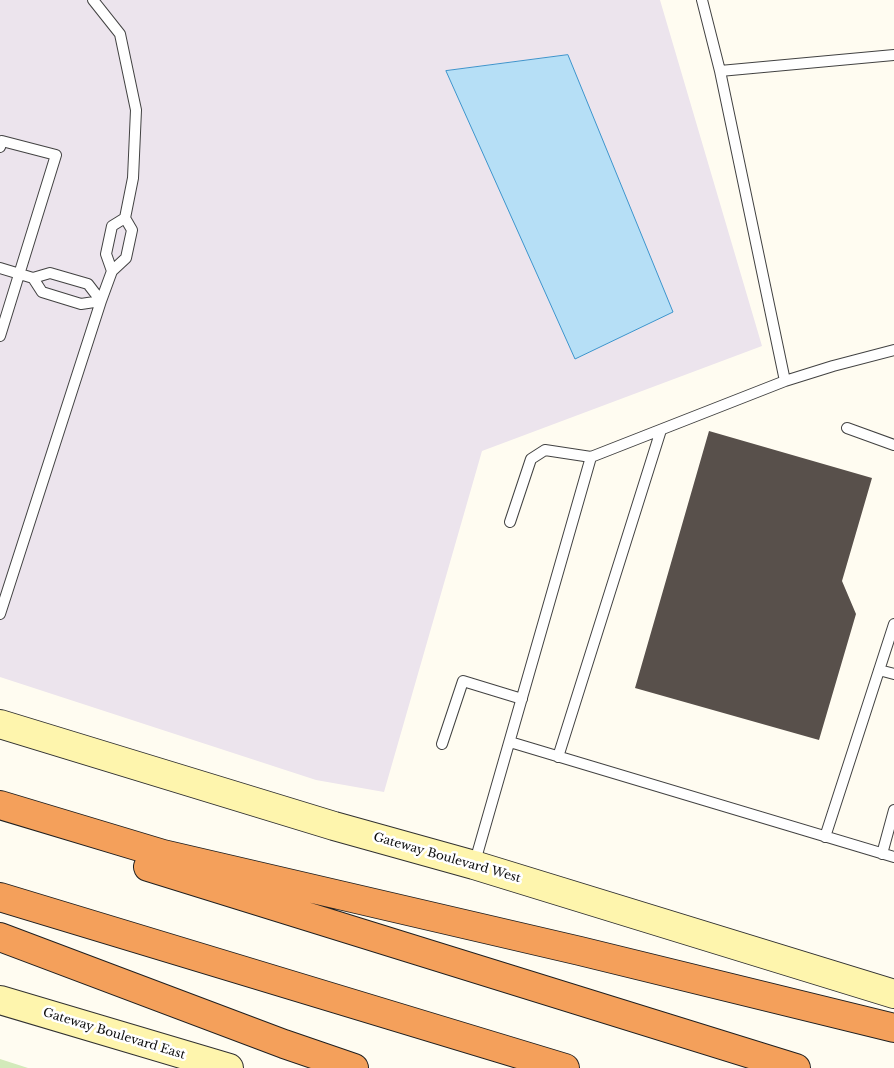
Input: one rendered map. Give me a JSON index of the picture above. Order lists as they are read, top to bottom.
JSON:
{
  "streets": {
    "main road": ["Gateway Boulevard West", "Gateway Boulevard East"]
  }
}
